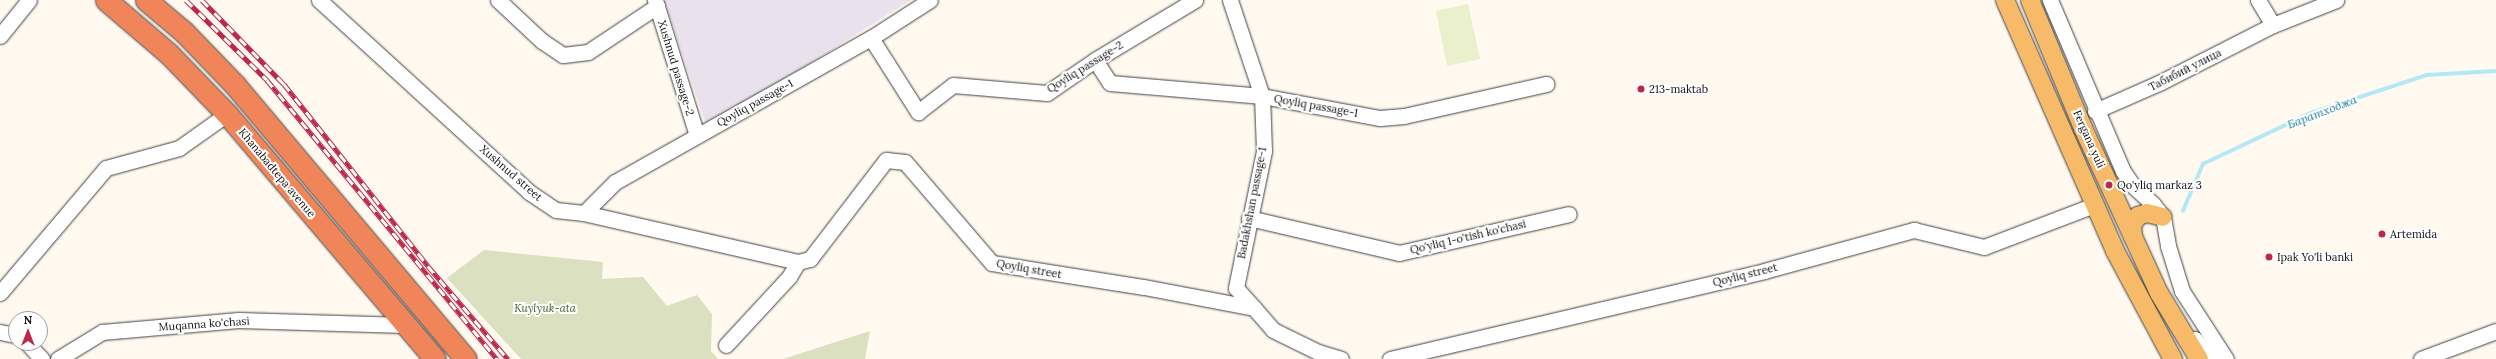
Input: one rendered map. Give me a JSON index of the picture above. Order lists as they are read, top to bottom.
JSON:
{
  "streets": {
    "highway": ["Khanabadtepa avenue"],
    "main road": ["Fergana yuli"],
    "street": [
      "Qoyliq passage-2",
      "Xushnud passage-2",
      "Табибий улица",
      "Qoyliq passage-1",
      "Xushnud street",
      "Badakhshan passage-1",
      "Qo'yliq 1-o'tish ko'chasi",
      "Qoyliq street",
      "Muqanna ko'chasi"
    ]
  },
  "crossings": [
    ["Qoyliq passage-2", "Qoyliq passage-1"],
    ["Xushnud passage-2", "Qoyliq passage-1"],
    ["Qoyliq passage-1", "Xushnud street"],
    ["Qoyliq passage-1", "Badakhshan passage-1"],
    ["Fergana yuli", "Qoyliq street"],
    ["Khanabadtepa avenue", "Muqanna ko'chasi"],
    ["Xushnud street", "Qoyliq street"],
    ["Badakhshan passage-1", "Qo'yliq 1-o'tish ko'chasi"],
    ["Badakhshan passage-1", "Qoyliq street"]
  ],
  "water": ["Баратходжа"],
  "parks": ["Kuylyuk-ata"],
  "places": [
    "213-maktab",
    "Qo'yliq markaz 3",
    "Artemida",
    "Ipak Yo'li banki"
  ],
  "north": "top"
}
